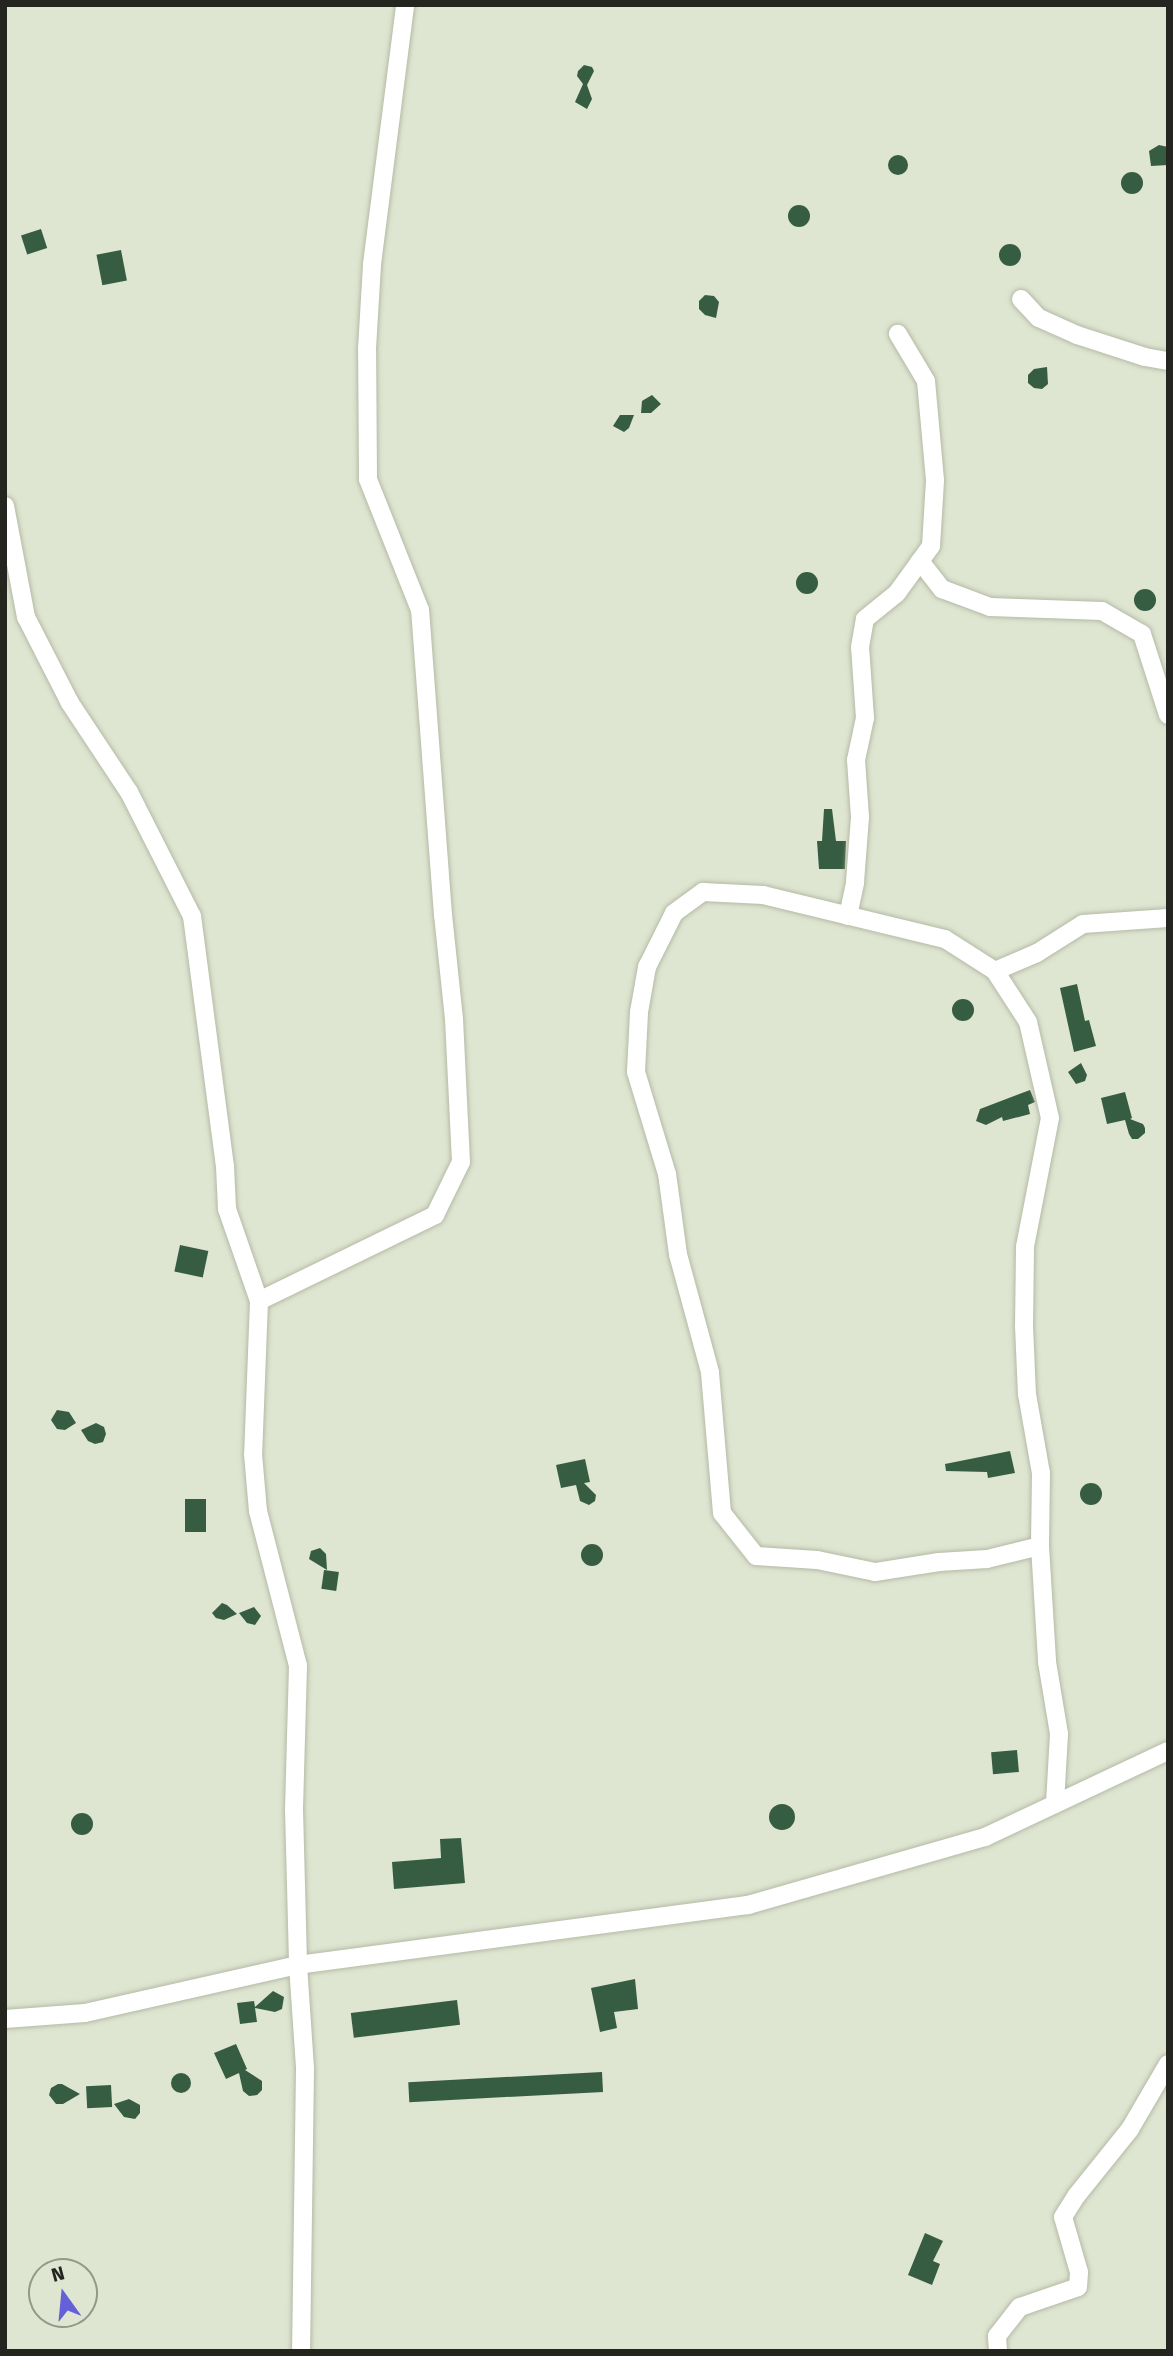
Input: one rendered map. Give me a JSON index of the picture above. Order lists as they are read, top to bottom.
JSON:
{
  "north": "top"
}
